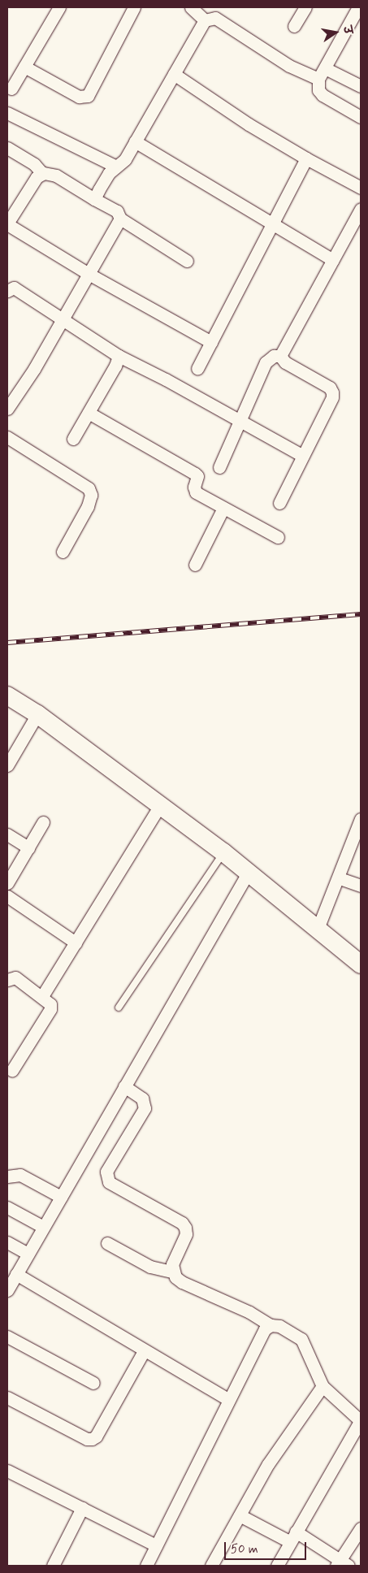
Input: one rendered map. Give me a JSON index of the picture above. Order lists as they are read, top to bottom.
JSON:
{
  "scale_bar": "50 m",
  "north": "right"
}
